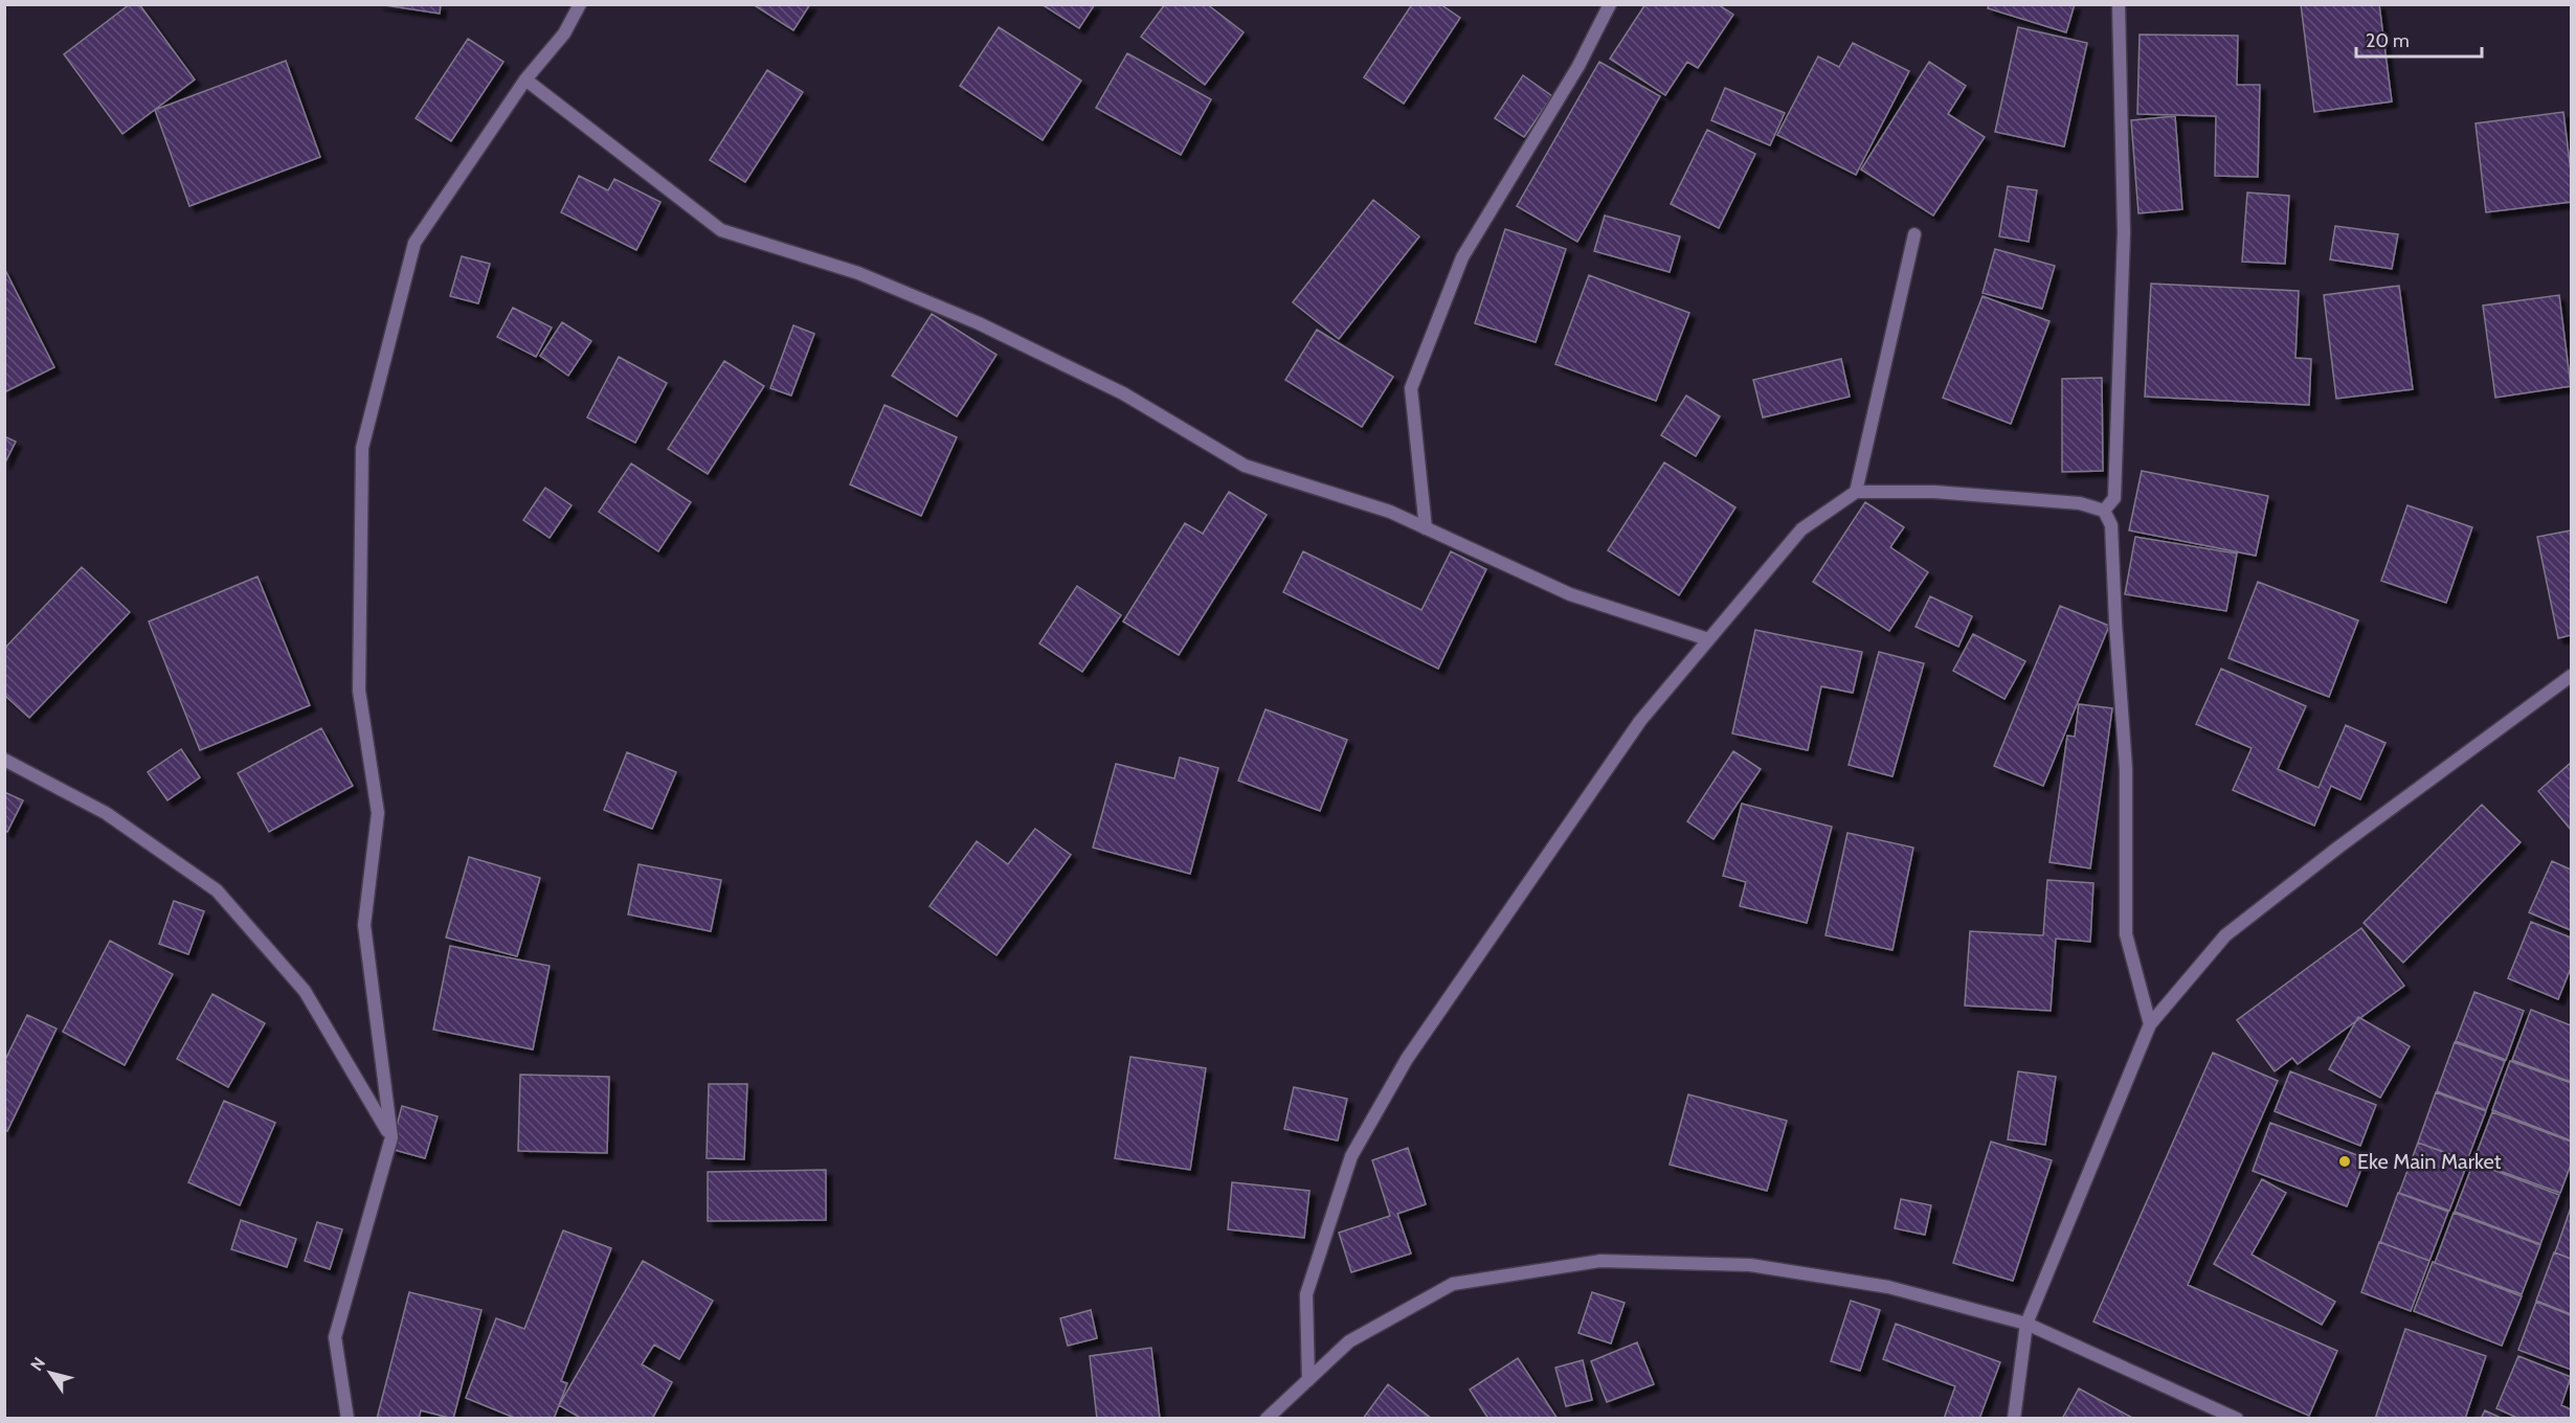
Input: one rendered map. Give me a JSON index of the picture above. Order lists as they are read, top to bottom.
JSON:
{
  "places": ["Eke Main Market"],
  "scale_bar": "20 m",
  "north": "top left"
}
